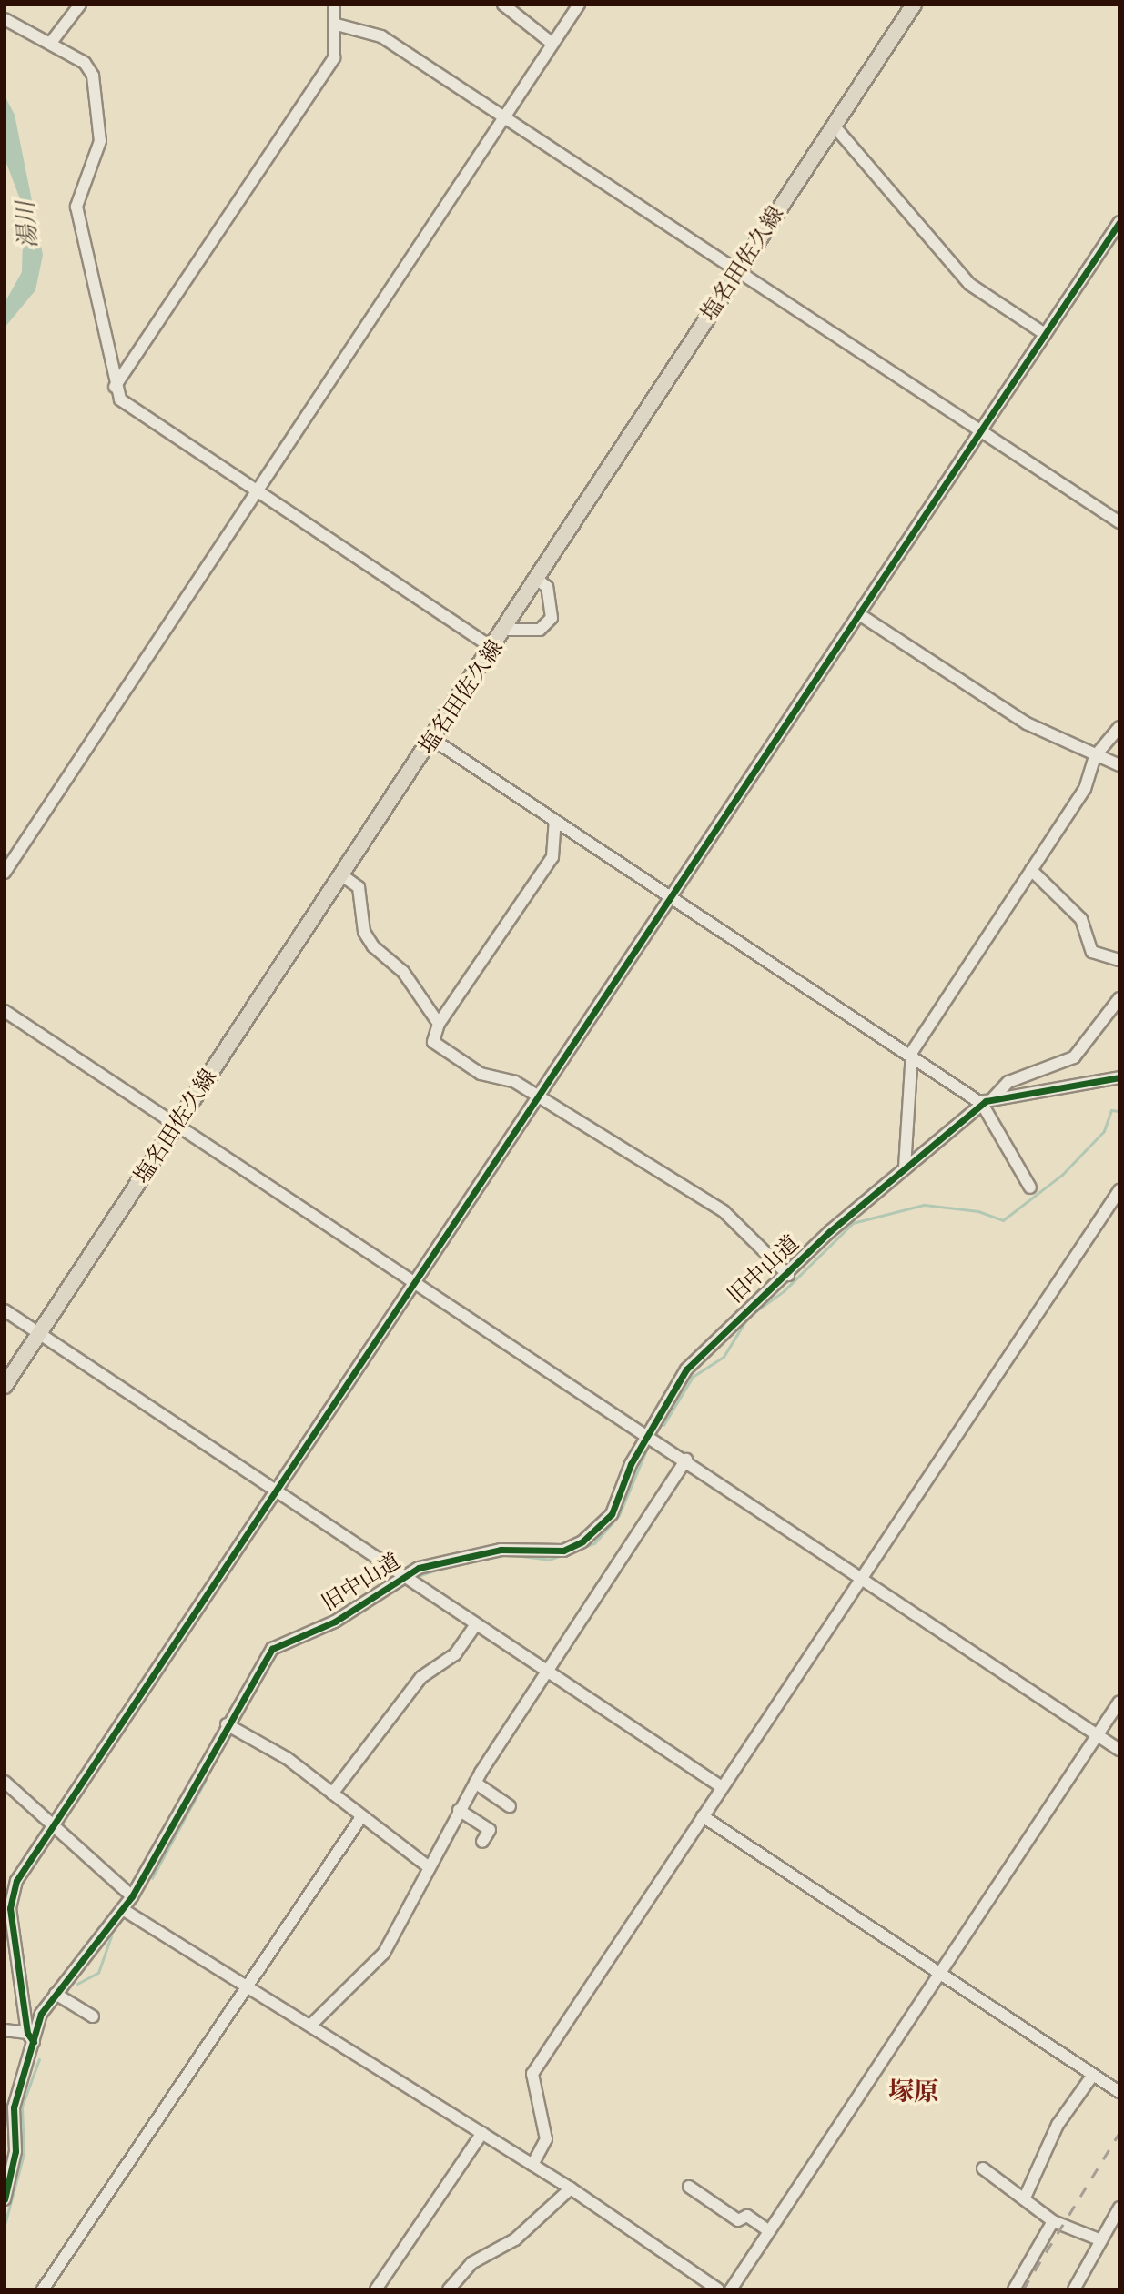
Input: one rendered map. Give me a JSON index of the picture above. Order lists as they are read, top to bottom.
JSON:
{
  "streets": {
    "main road": ["塩名田佐久線"],
    "street": ["旧中山道"]
  },
  "districts": ["塚原"],
  "water": ["湯川"]
}
